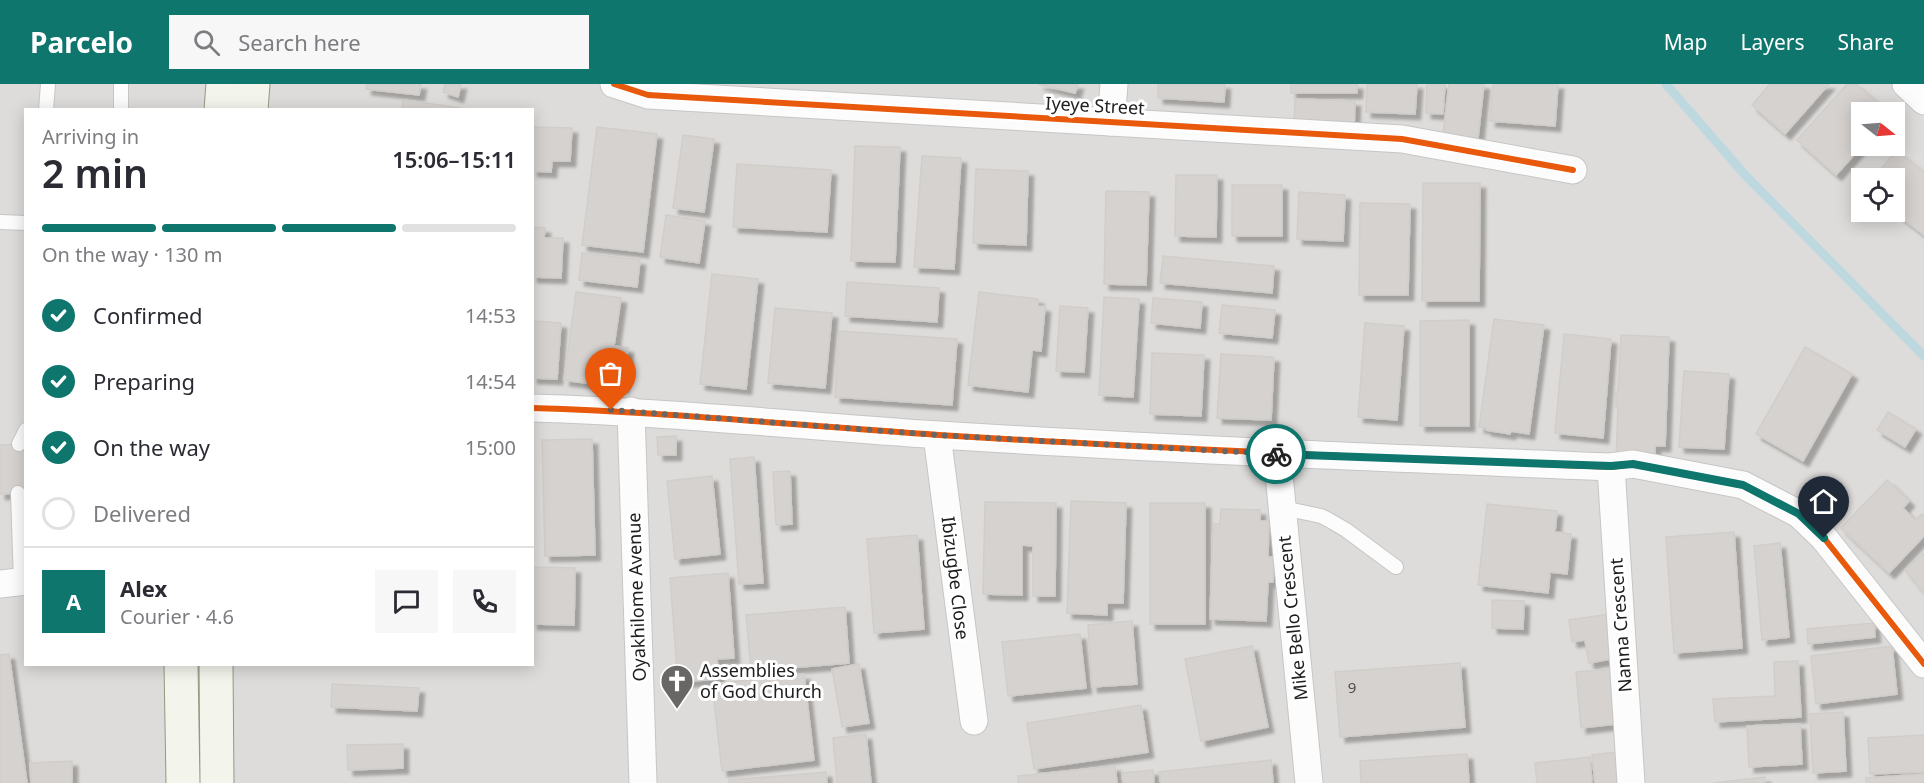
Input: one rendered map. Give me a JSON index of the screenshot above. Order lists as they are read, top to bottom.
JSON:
{
  "streets": {
    "street": [
      "Iyeye Street",
      "Ibizugbe Close",
      "Oyakhilome Avenue",
      "Mike Bello Crescent",
      "Nanna Crescent"
    ]
  },
  "places": {
    "church": ["Assemblies of God Church"]
  },
  "house_numbers": ["9"],
  "north": "right",
  "page": {
    "header": "Parcelo",
    "search": "Search here",
    "nav": ["Map", "Layers", "Share"],
    "heading": ["2 min", "Arriving in", "15:06–15:11"],
    "panel": ["Alex", "Courier · 4.6"],
    "bar": "On the way · 130 m",
    "list": [
      ["Confirmed", "14:53"],
      ["Preparing", "14:54"],
      ["On the way", "15:00"],
      "Delivered"
    ],
    "round": "A"
  }
}
